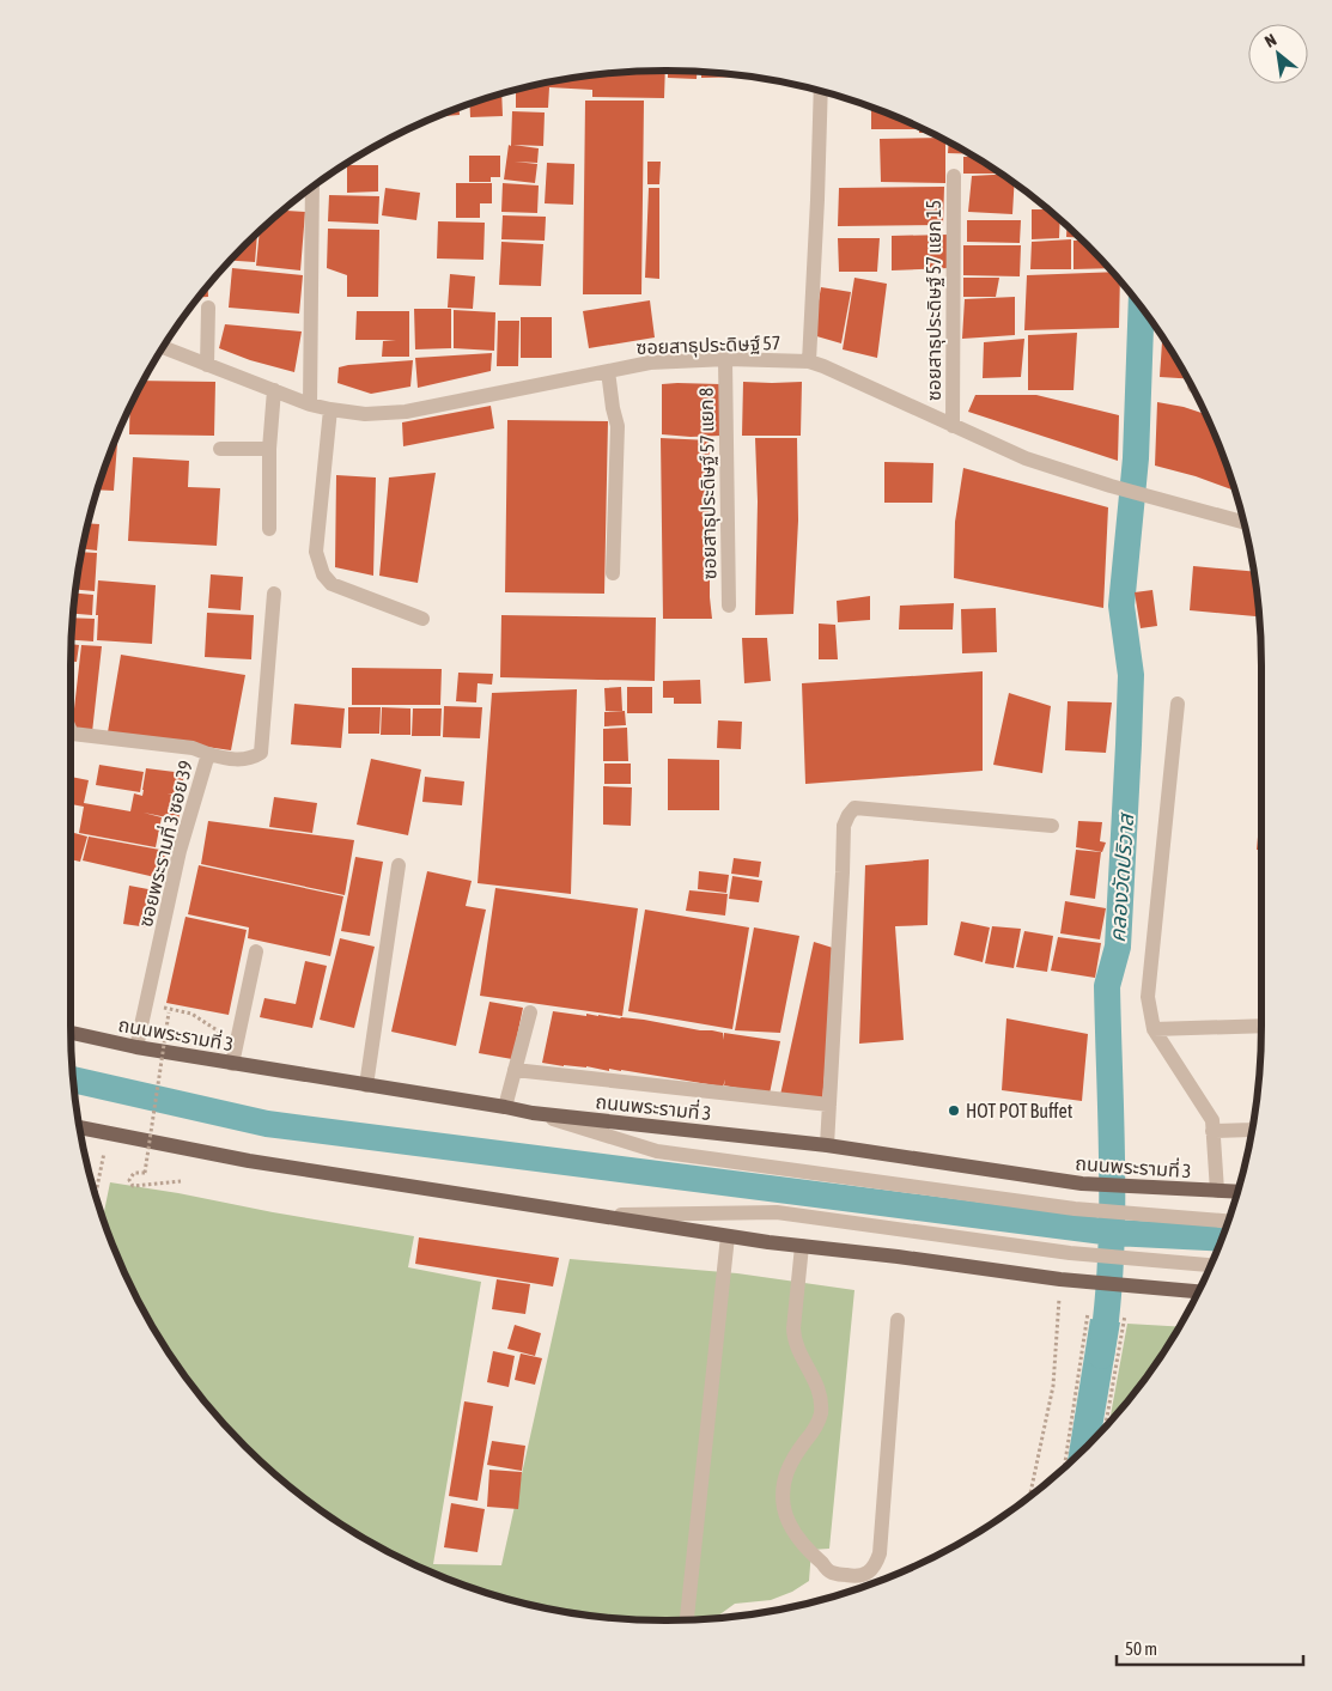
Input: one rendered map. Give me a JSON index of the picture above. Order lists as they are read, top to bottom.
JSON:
{
  "streets": {
    "main road": ["ถนนพระรามที่ 3"],
    "street": [
      "ซอยสาธุประดิษฐ์ 57 แยก 15",
      "ซอยสาธุประดิษฐ์ 57",
      "ซอยสาธุประดิษฐ์ 57 แยก 8",
      "ซอยพระรามที่ 3 ซอย 39"
    ]
  },
  "crossings": [
    ["ซอยสาธุประดิษฐ์ 57 แยก 15", "ซอยสาธุประดิษฐ์ 57"],
    ["ซอยสาธุประดิษฐ์ 57", "ซอยสาธุประดิษฐ์ 57 แยก 8"],
    ["ซอยพระรามที่ 3 ซอย 39", "ถนนพระรามที่ 3"]
  ],
  "water": ["คลองวัดปริวาส"],
  "places": ["HOT POT Buffet"],
  "scale_bar": "50 m",
  "north": "top left"
}
